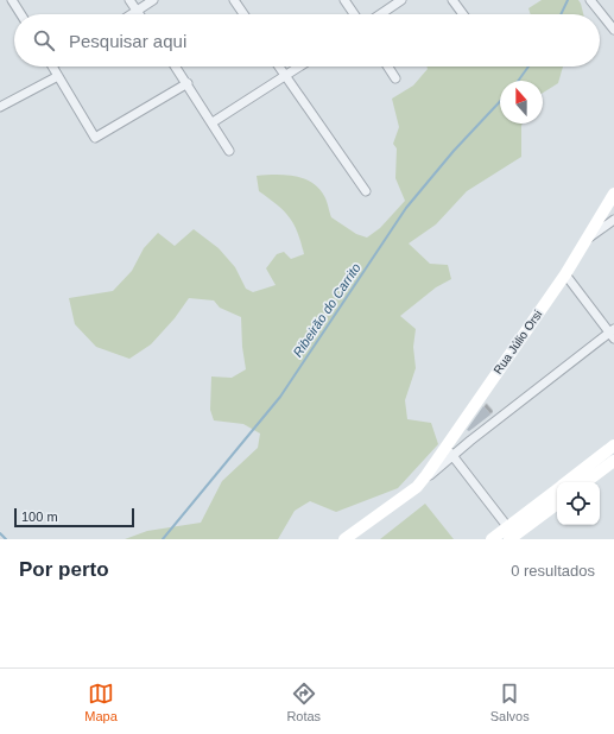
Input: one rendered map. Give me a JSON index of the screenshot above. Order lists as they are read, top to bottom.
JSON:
{
  "streets": {
    "main road": ["Rua Júlio Orsi"]
  },
  "water": ["Ribeirão do Carrito"],
  "scale_bar": "100 m",
  "north": "top",
  "page": {
    "search": "Pesquisar aqui",
    "scale": "100 m",
    "heading": ["Por perto", "0 resultados"],
    "nav": ["Mapa", "Rotas", "Salvos"]
  }
}
